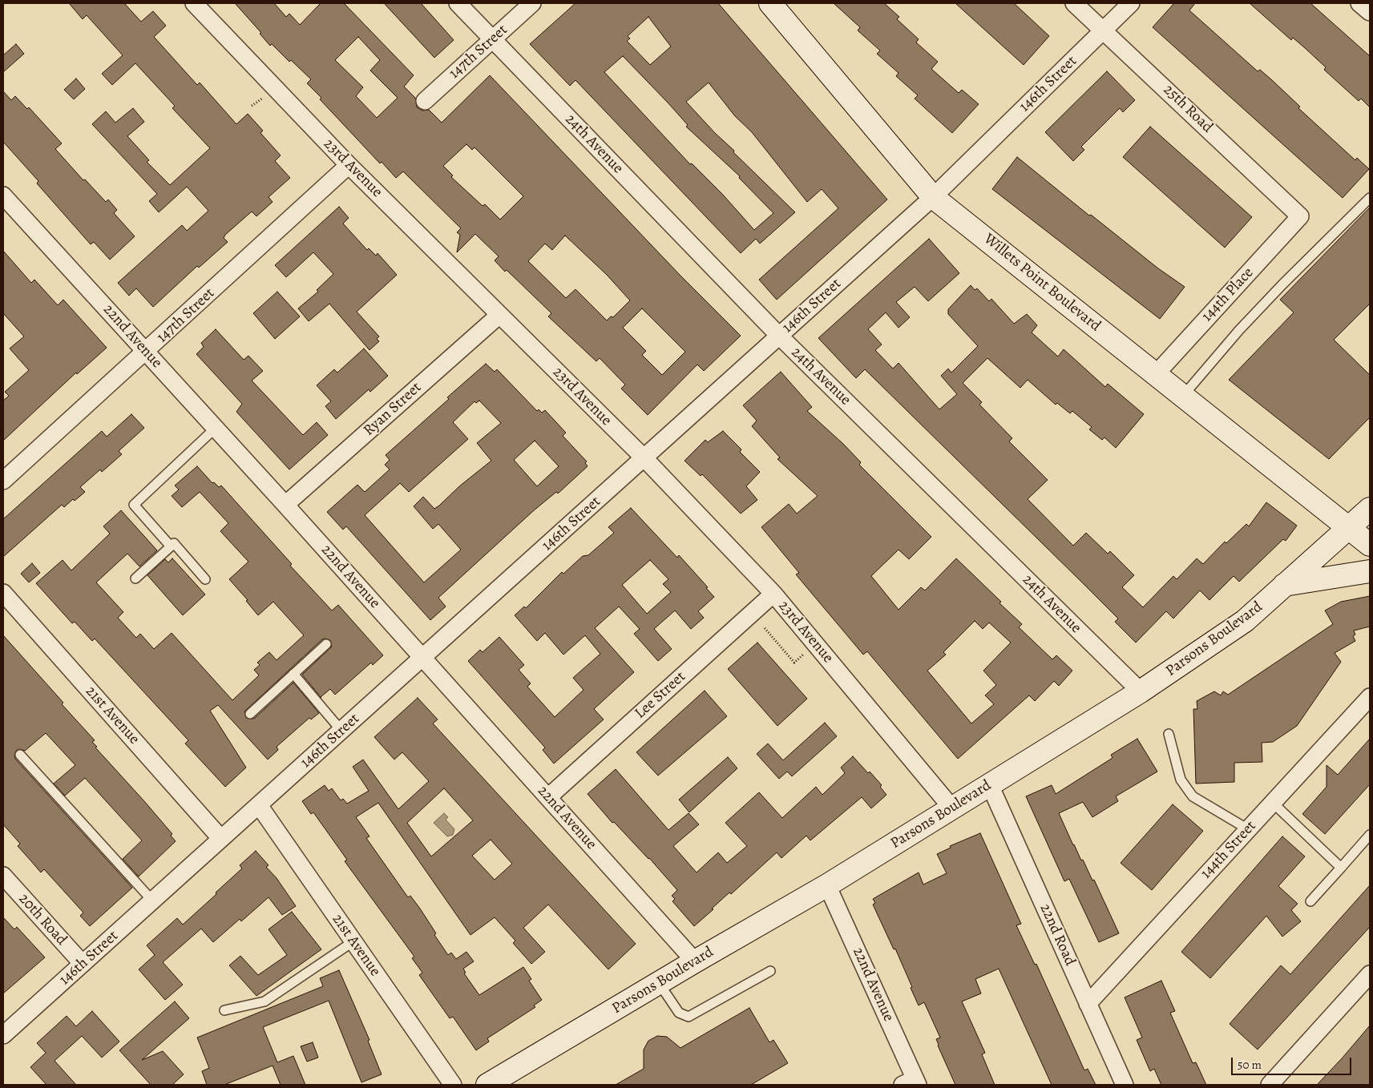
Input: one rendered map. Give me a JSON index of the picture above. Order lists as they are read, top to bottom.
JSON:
{
  "streets": {
    "street": [
      "147th Street",
      "146th Street",
      "25th Road",
      "24th Avenue",
      "23rd Avenue",
      "Willets Point Boulevard",
      "144th Place",
      "22nd Avenue",
      "Ryan Street",
      "Parsons Boulevard",
      "Lee Street",
      "21st Avenue",
      "144th Street",
      "20th Road",
      "22nd Road"
    ]
  },
  "crossings": [
    ["147th Street", "24th Avenue"],
    ["147th Street", "23rd Avenue"],
    ["147th Street", "22nd Avenue"],
    ["146th Street", "25th Road"],
    ["146th Street", "24th Avenue"],
    ["146th Street", "23rd Avenue"],
    ["146th Street", "Willets Point Boulevard"],
    ["146th Street", "22nd Avenue"],
    ["146th Street", "21st Avenue"],
    ["146th Street", "20th Road"],
    ["25th Road", "144th Place"],
    ["24th Avenue", "Parsons Boulevard"],
    ["23rd Avenue", "Ryan Street"],
    ["23rd Avenue", "Parsons Boulevard"],
    ["23rd Avenue", "Lee Street"],
    ["Willets Point Boulevard", "144th Place"],
    ["Willets Point Boulevard", "Parsons Boulevard"],
    ["22nd Avenue", "Ryan Street"],
    ["22nd Avenue", "Parsons Boulevard"],
    ["22nd Avenue", "Lee Street"],
    ["Parsons Boulevard", "22nd Road"],
    ["144th Street", "22nd Road"]
  ],
  "scale_bar": "50 m"
}
